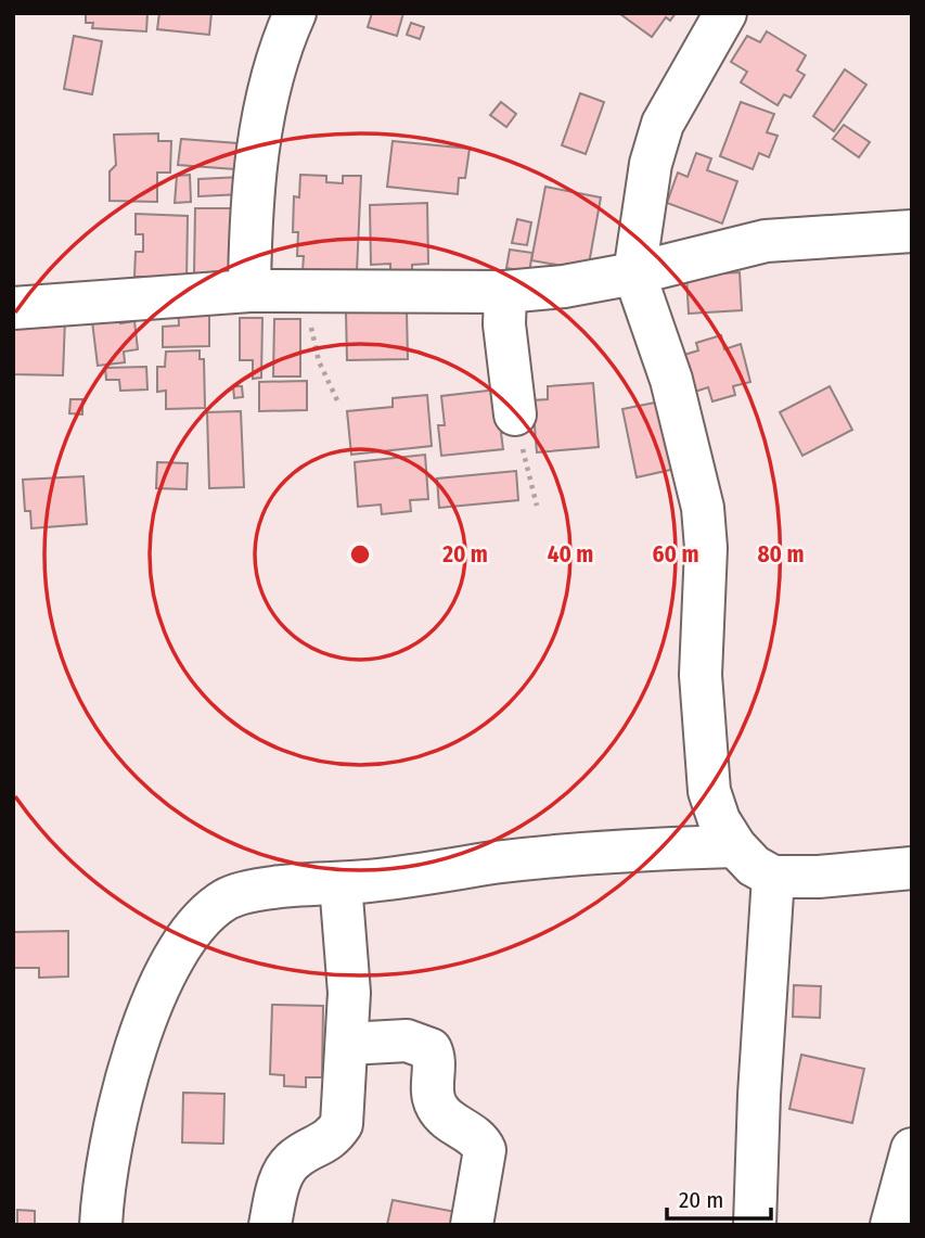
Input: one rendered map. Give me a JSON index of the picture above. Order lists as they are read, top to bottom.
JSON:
{
  "scale_bar": "20 m",
  "rings": [
    "20 m",
    "40 m",
    "60 m",
    "80 m"
  ]
}
